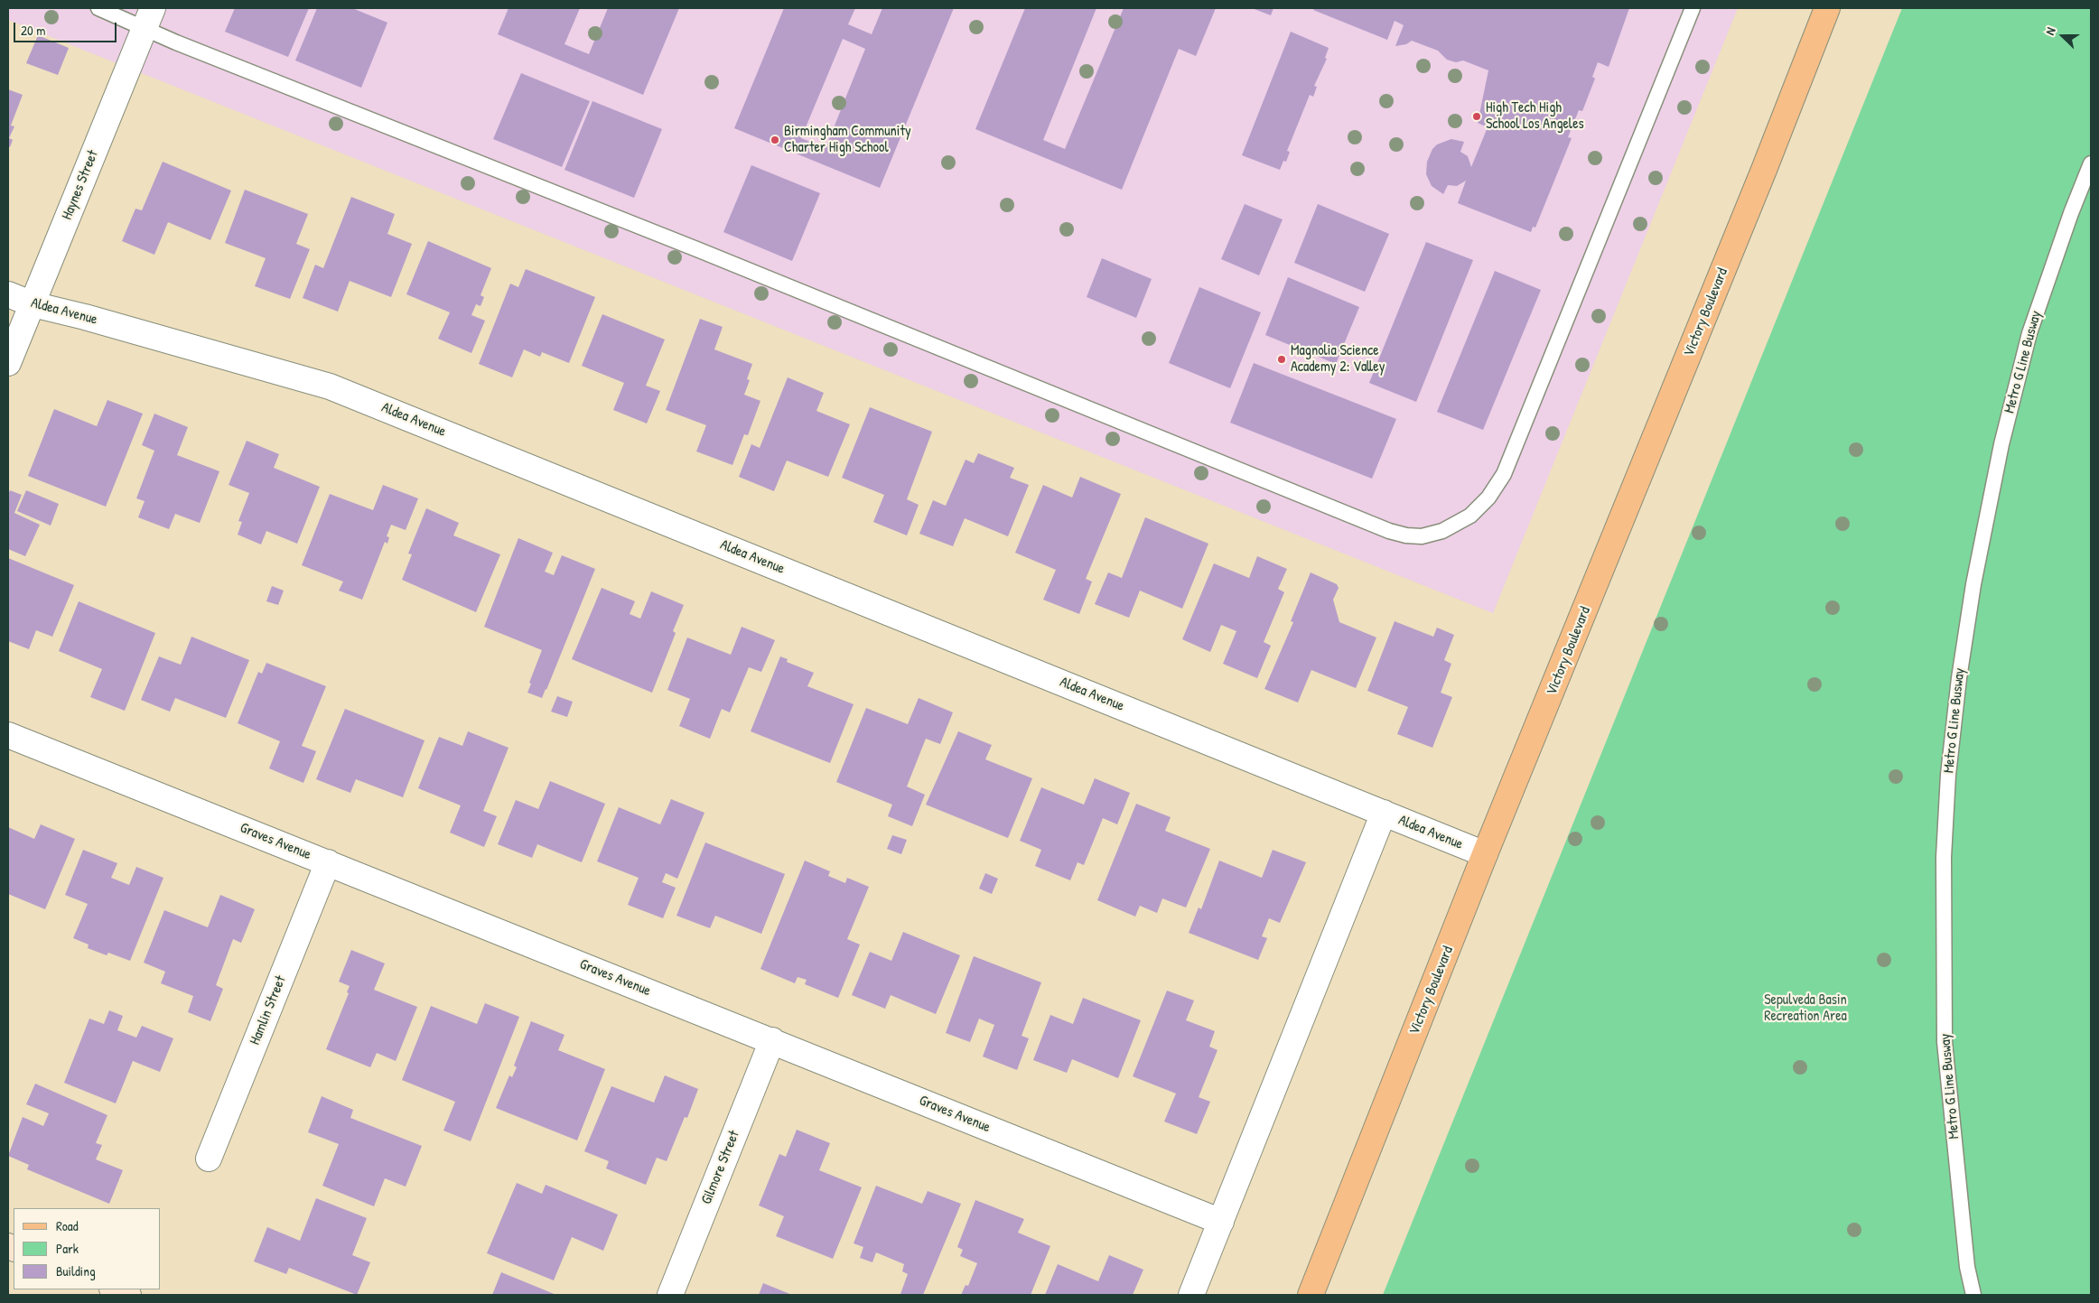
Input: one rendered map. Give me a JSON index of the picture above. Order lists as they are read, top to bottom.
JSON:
{
  "streets": {
    "main road": ["Victory Boulevard"],
    "street": [
      "Haynes Street",
      "Aldea Avenue",
      "Graves Avenue",
      "Hamlin Street",
      "Gilmore Street"
    ],
    "lane": ["Metro G Line Busway"]
  },
  "crossings": [
    ["Haynes Street", "Aldea Avenue"],
    ["Aldea Avenue", "Victory Boulevard"],
    ["Graves Avenue", "Hamlin Street"],
    ["Graves Avenue", "Gilmore Street"]
  ],
  "parks": ["Sepulveda Basin Recreation Area"],
  "places": ["High Tech High School Los Angeles", "Birmingham Community Charter High School", "Magnolia Science Academy 2: Valley"],
  "legend": ["Road", "Park", "Building"],
  "scale_bar": "20 m",
  "north": "left"
}
